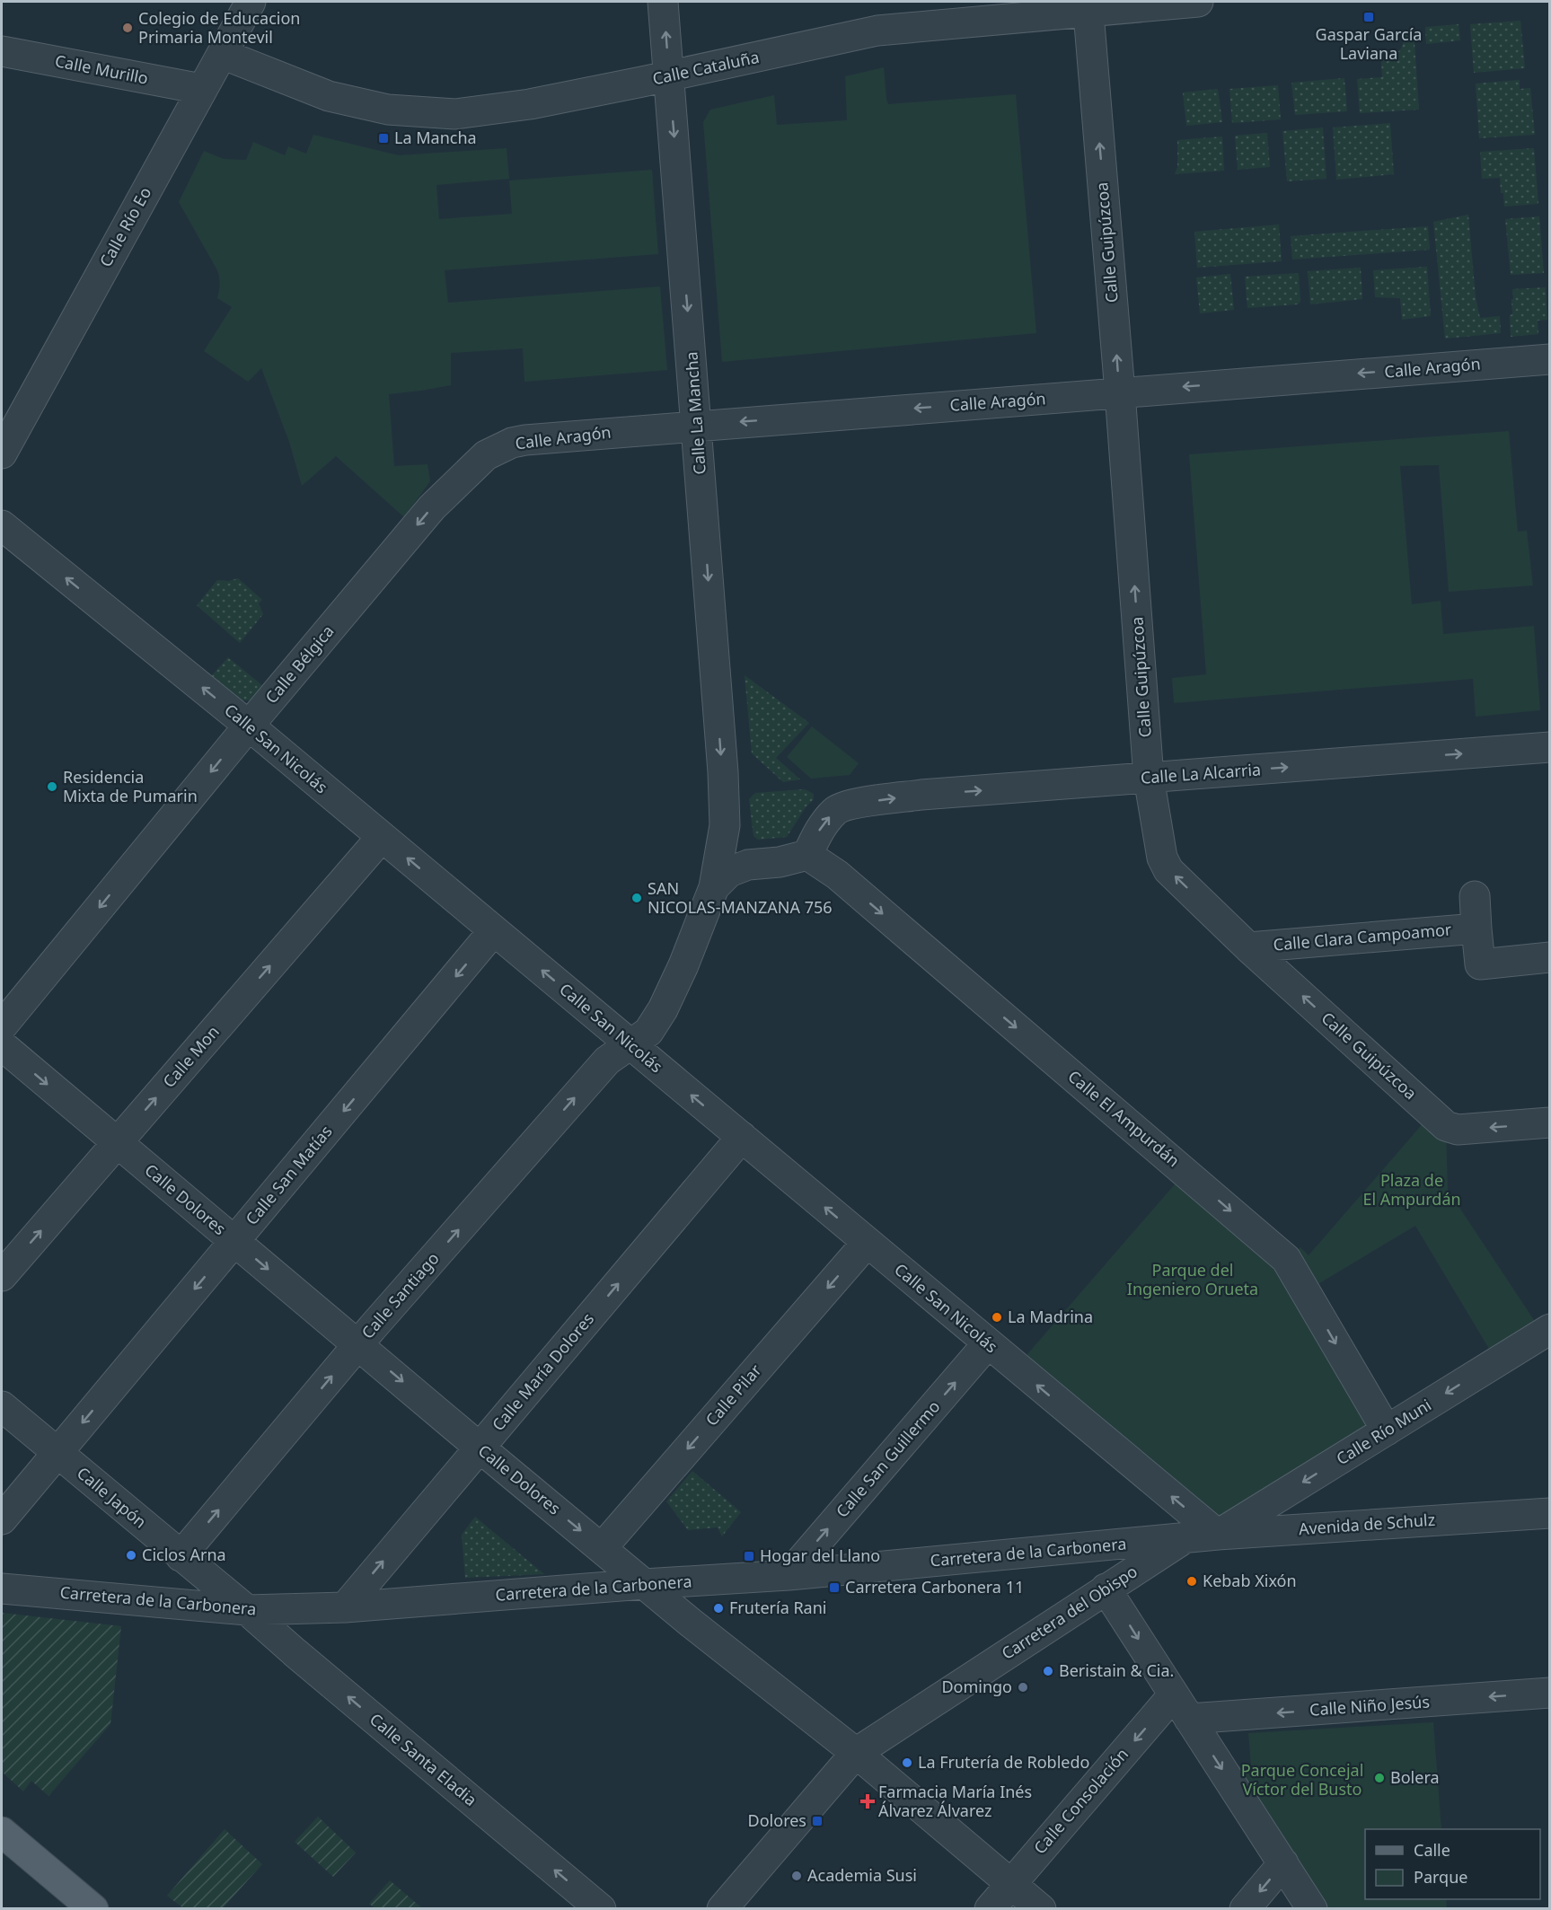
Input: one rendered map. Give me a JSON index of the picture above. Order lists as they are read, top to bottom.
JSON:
{
  "streets": {
    "street": [
      "Calle Cataluña",
      "Calle Murillo",
      "Calle Río Eo",
      "Calle Guipúzcoa",
      "Calle Aragón",
      "Calle La Mancha",
      "Calle Bélgica",
      "Calle San Nicolás",
      "Calle La Alcarria",
      "Calle Clara Campoamor",
      "Calle Mon",
      "Calle El Ampurdán",
      "Calle San Matías",
      "Calle Dolores",
      "Calle Santiago",
      "Calle María Dolores",
      "Calle Pilar",
      "Calle Río Muni",
      "Calle San Guillermo",
      "Calle Japón",
      "Avenida de Schulz",
      "Carretera de la Carbonera",
      "Carretera del Obispo",
      "Calle Niño Jesús",
      "Calle Santa Eladia",
      "Calle Consolación"
    ]
  },
  "crossings": [
    ["Calle Cataluña", "Calle Río Eo"],
    ["Calle Cataluña", "Calle Guipúzcoa"],
    ["Calle Cataluña", "Calle La Mancha"],
    ["Calle Murillo", "Calle Río Eo"],
    ["Calle Guipúzcoa", "Calle Aragón"],
    ["Calle Guipúzcoa", "Calle La Alcarria"],
    ["Calle Guipúzcoa", "Calle Clara Campoamor"],
    ["Calle Aragón", "Calle La Mancha"],
    ["Calle Aragón", "Calle Bélgica"],
    ["Calle Bélgica", "Calle San Nicolás"],
    ["Calle San Nicolás", "Calle Mon"],
    ["Calle San Nicolás", "Calle San Matías"],
    ["Calle San Nicolás", "Calle Santiago"],
    ["Calle San Nicolás", "Calle María Dolores"],
    ["Calle San Nicolás", "Calle Pilar"],
    ["Calle San Nicolás", "Calle Río Muni"],
    ["Calle San Nicolás", "Calle San Guillermo"],
    ["Calle San Nicolás", "Avenida de Schulz"],
    ["Calle La Alcarria", "Calle El Ampurdán"],
    ["Calle Mon", "Calle Dolores"],
    ["Calle El Ampurdán", "Calle Río Muni"],
    ["Calle San Matías", "Calle Dolores"],
    ["Calle San Matías", "Calle Japón"],
    ["Calle Dolores", "Calle Santiago"],
    ["Calle Dolores", "Calle María Dolores"],
    ["Calle Dolores", "Calle Pilar"],
    ["Calle Dolores", "Carretera de la Carbonera"],
    ["Calle Dolores", "Carretera del Obispo"],
    ["Calle Dolores", "Calle Consolación"],
    ["Calle Santiago", "Calle Japón"],
    ["Calle María Dolores", "Carretera de la Carbonera"],
    ["Calle Río Muni", "Avenida de Schulz"],
    ["Calle San Guillermo", "Carretera de la Carbonera"],
    ["Calle Japón", "Carretera de la Carbonera"],
    ["Calle Japón", "Calle Santa Eladia"],
    ["Avenida de Schulz", "Carretera de la Carbonera"],
    ["Avenida de Schulz", "Carretera del Obispo"],
    ["Carretera de la Carbonera", "Carretera del Obispo"],
    ["Carretera de la Carbonera", "Calle Santa Eladia"]
  ],
  "one_way": [
    "Calle Guipúzcoa",
    "Calle Aragón",
    "Calle La Mancha",
    "Calle Bélgica",
    "Calle San Nicolás",
    "Calle La Alcarria",
    "Calle Mon",
    "Calle El Ampurdán",
    "Calle San Matías",
    "Calle Dolores",
    "Calle Santiago",
    "Calle María Dolores",
    "Calle Pilar",
    "Calle Río Muni",
    "Calle San Guillermo",
    "Calle Niño Jesús",
    "Calle Santa Eladia",
    "Calle Consolación"
  ],
  "parks": ["Plaza de El Ampurdán", "Parque del Ingeniero Orueta", "Parque Concejal Víctor del Busto"],
  "places": {
    "transit": [
      "Gaspar García Laviana",
      "La Mancha",
      "Hogar del Llano",
      "Carretera Carbonera 11",
      "Dolores"
    ],
    "other": [
      "Colegio de Educacion Primaria Montevil",
      "Residencia Mixta de Pumarin",
      "SAN NICOLAS-MANZANA 756",
      "La Madrina",
      "Ciclos Arna",
      "Kebab Xixón",
      "Frutería Rani",
      "Beristain & Cia.",
      "Domingo",
      "La Frutería de Robledo",
      "Bolera",
      "Academia Susi"
    ],
    "health": ["Farmacia María Inés Álvarez Álvarez"]
  },
  "legend": ["Calle", "Parque"]
}
